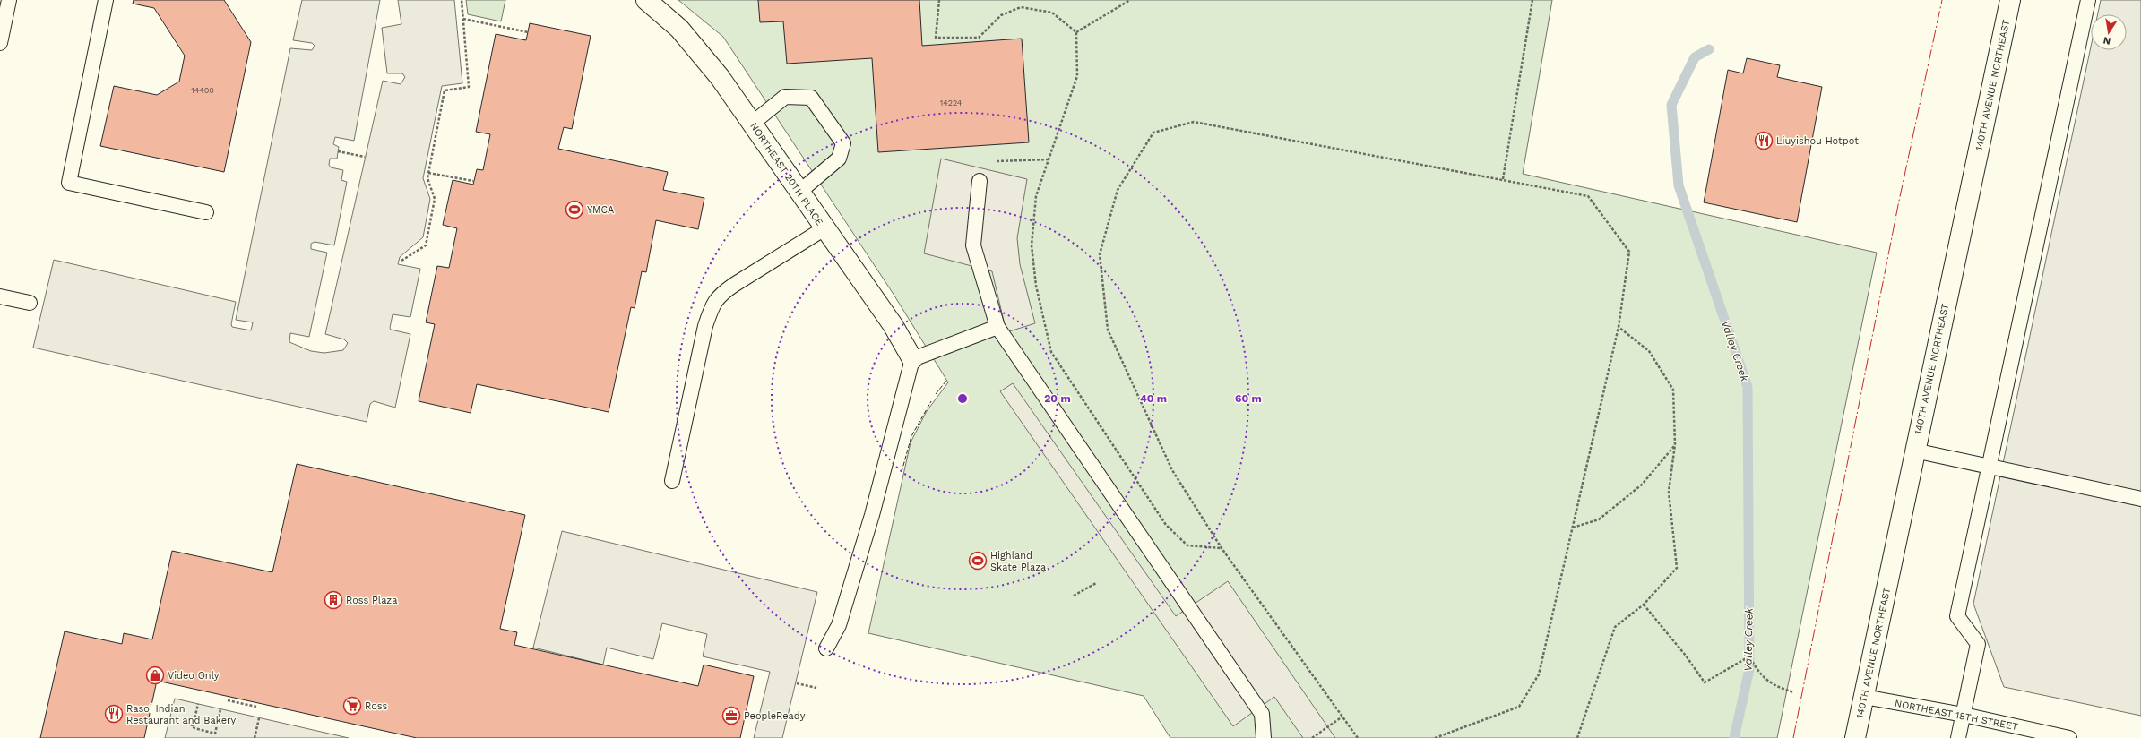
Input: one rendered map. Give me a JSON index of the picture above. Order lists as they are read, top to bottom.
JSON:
{
  "streets": {
    "main road": ["140TH AVENUE NORTHEAST", "NORTHEAST 20TH PLACE"],
    "lane": ["NORTHEAST 18TH STREET"]
  },
  "crossings": [
    ["140TH AVENUE NORTHEAST", "NORTHEAST 18TH STREET"]
  ],
  "water": ["Valley Creek"],
  "places": {
    "restaurant": ["Liuyishou Hotpot", "Rasoi Indian Restaurant and Bakery"],
    "sports": ["YMCA", "Highland Skate Plaza"],
    "building": ["Ross Plaza"],
    "shop": ["Video Only"],
    "supermarket": ["Ross"],
    "office": ["PeopleReady"]
  },
  "house_numbers": ["14400", "14224"],
  "north": "bottom",
  "rings": ["20 m", "40 m", "60 m"]
}
